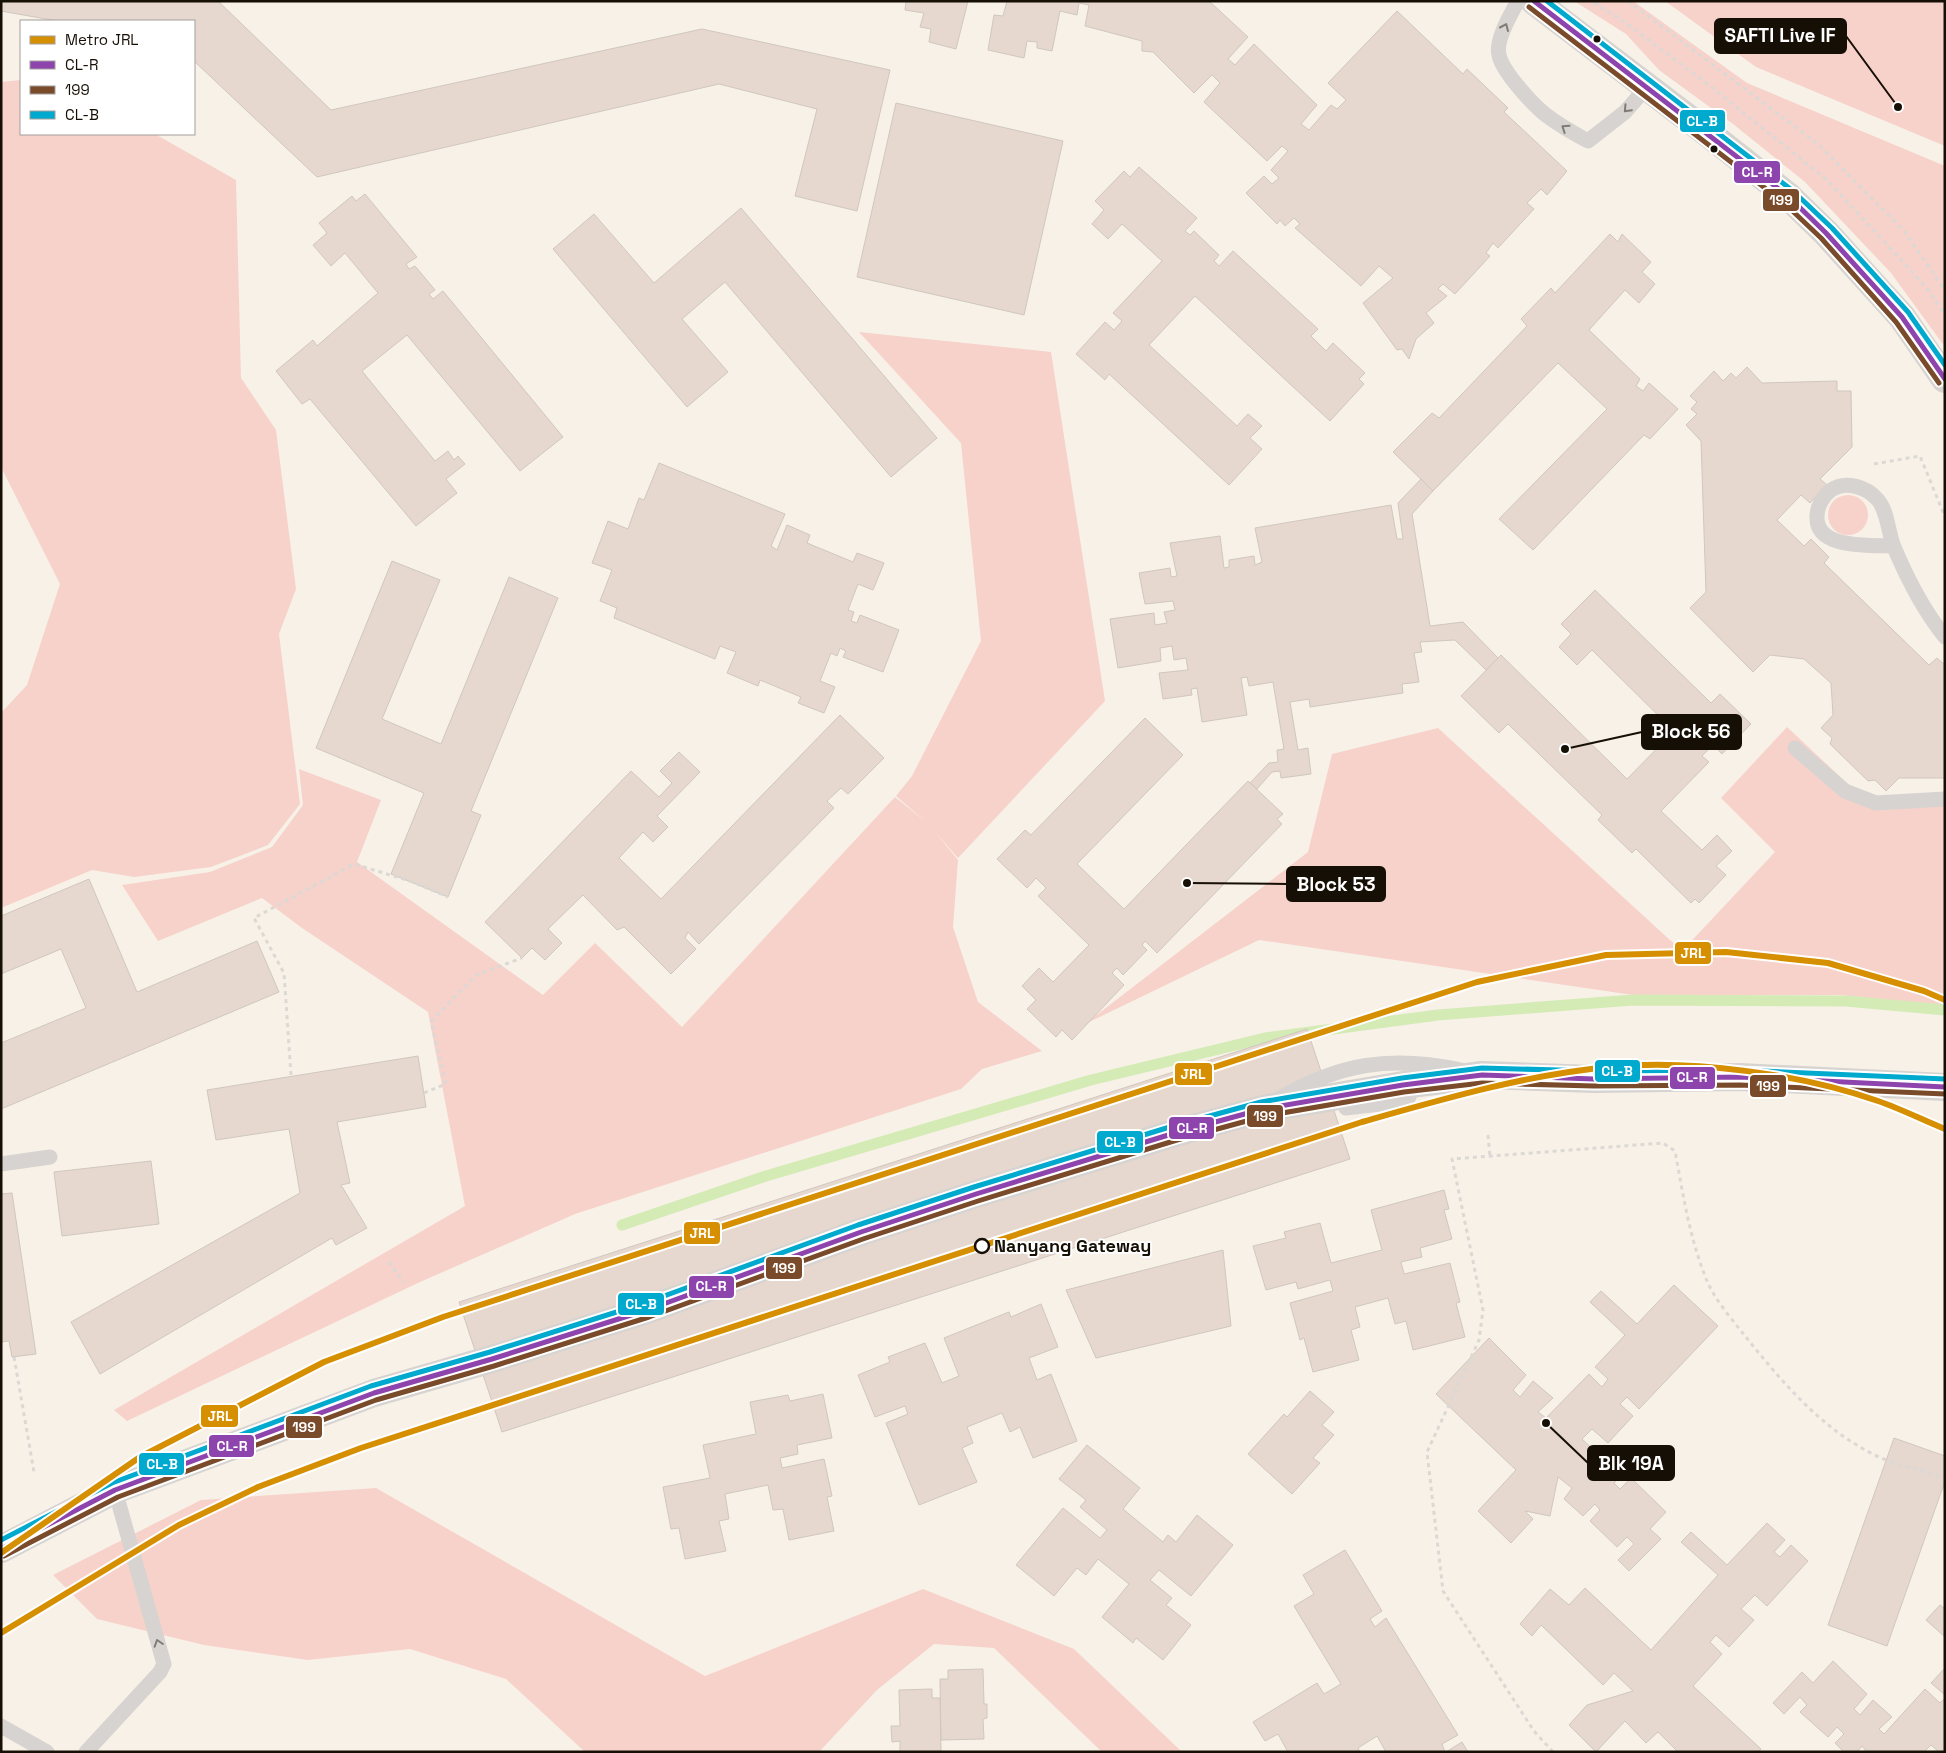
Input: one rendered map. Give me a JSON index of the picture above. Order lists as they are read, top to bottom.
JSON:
{
  "places": [
    "SAFTI Live IF",
    "Block 56",
    "Block 53",
    "Nanyang Gateway",
    "Blk 19A"
  ],
  "lines": [
    "transit line CL-R",
    "transit line CL-B",
    "transit line 199",
    "metro line JRL"
  ],
  "legend": [
    "Metro JRL",
    "CL-R",
    "199",
    "CL-B"
  ]
}
